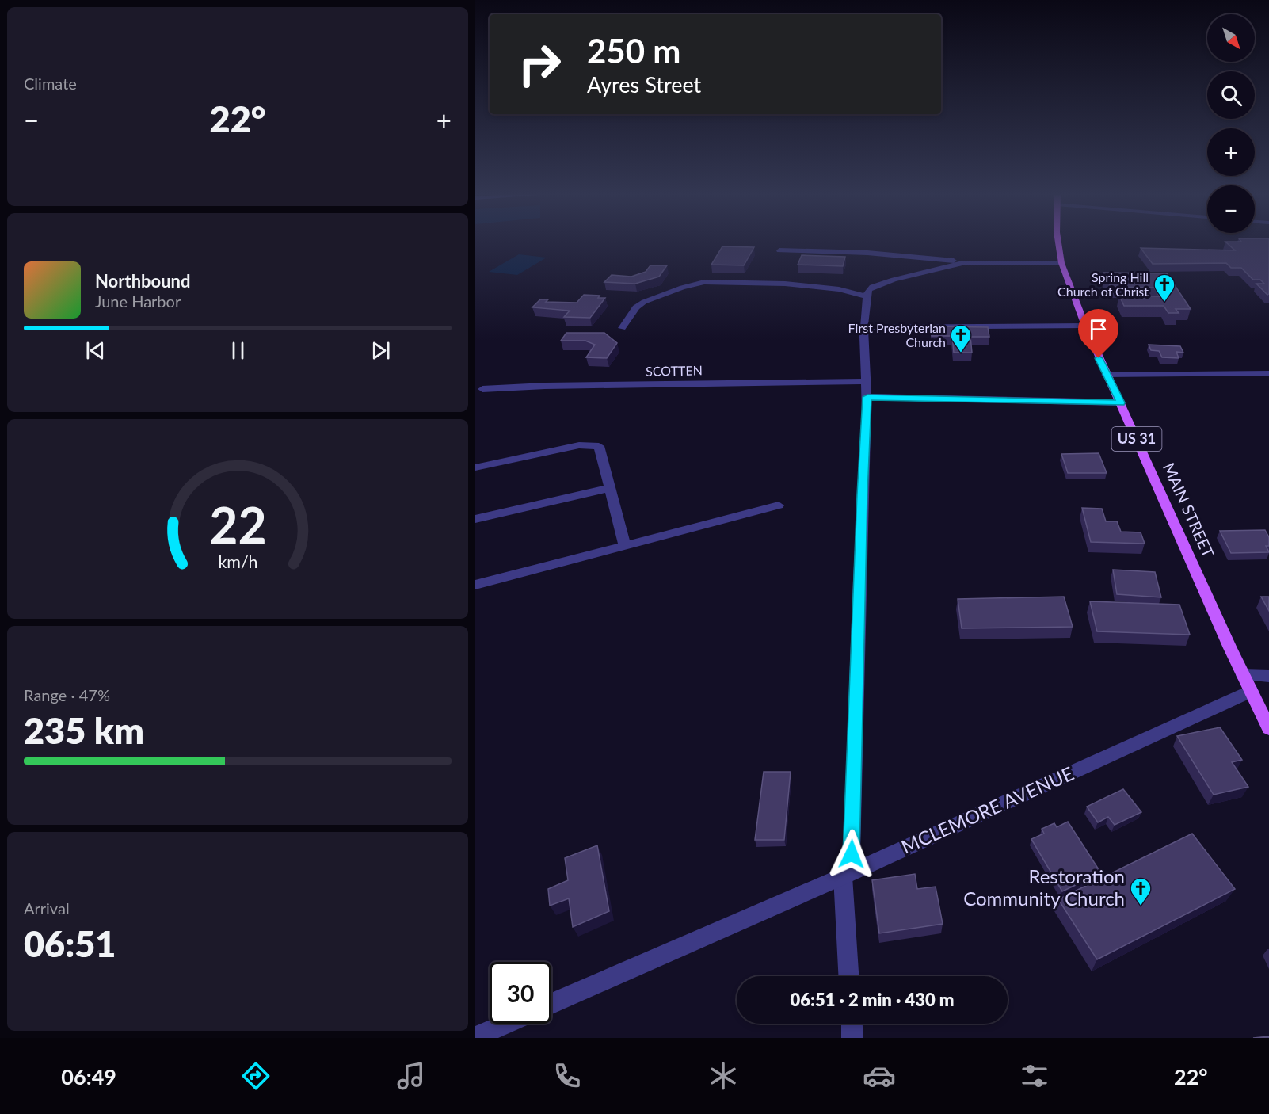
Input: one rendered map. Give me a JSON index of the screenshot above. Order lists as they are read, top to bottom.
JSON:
{
  "streets": {
    "main road": ["US 31", "MAIN STREET"],
    "street": ["SCOTTEN", "MCLEMORE AVENUE"]
  },
  "crossings": [
    ["MAIN STREET", "MCLEMORE AVENUE"]
  ],
  "places": {
    "church": ["Spring Hill Church of Christ", "First Presbyterian Church", "Restoration Community Church"]
  },
  "north": "bottom right",
  "page": {
    "tile": [
      "Climate",
      ["Range · 47%", "235 km"],
      ["Arrival", "06:51"]
    ],
    "map_buttons": ["+", "−"],
    "turn": ["250 m", "Ayres Street"],
    "heat": ["−", "22°", "+"],
    "song": ["Northbound", "June Harbor"],
    "limit": "30",
    "trip": "06:51 · 2 min · 430 m",
    "tabs": ["06:49", "22°"],
    "gauge": ["22", "km/h"]
  }
}
